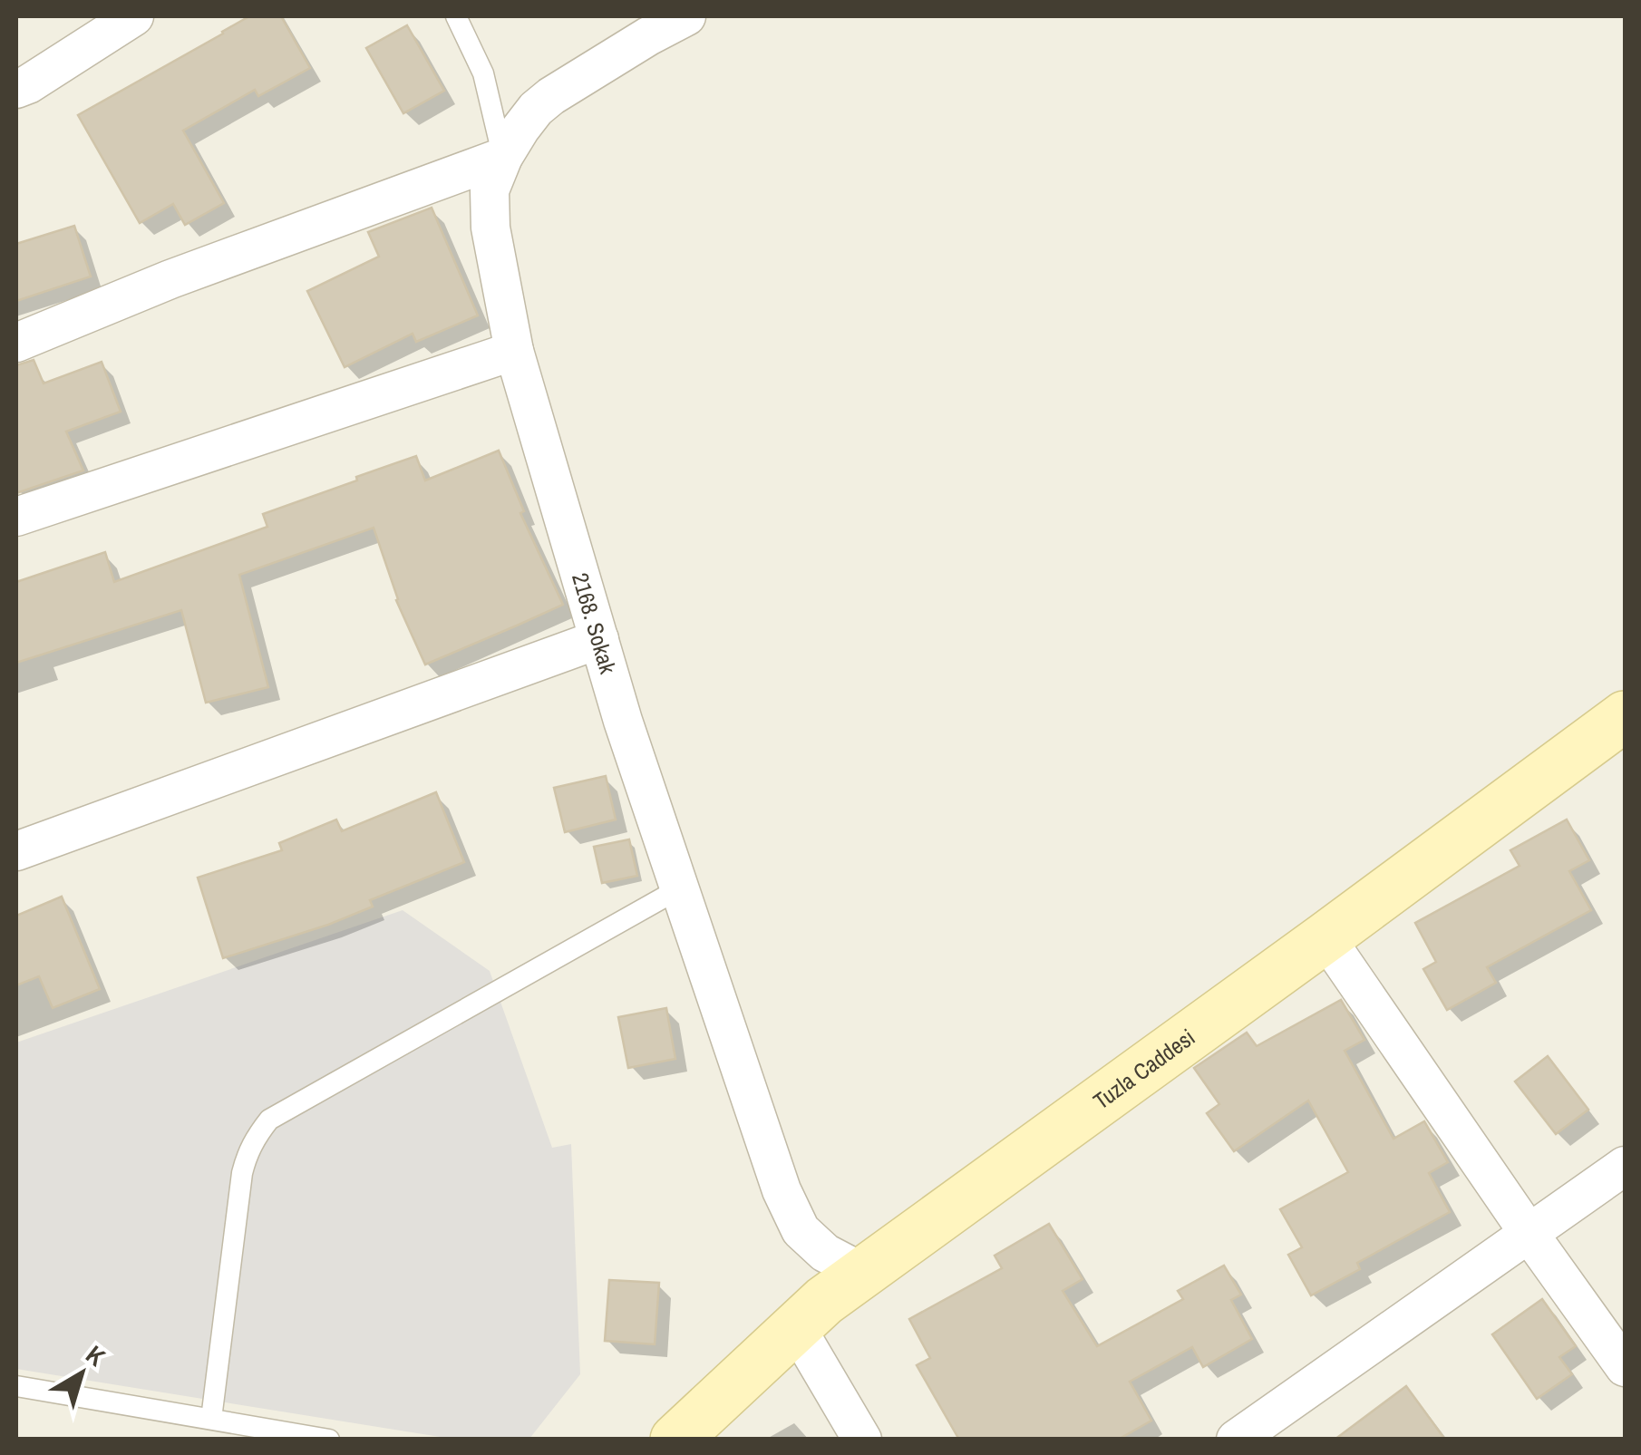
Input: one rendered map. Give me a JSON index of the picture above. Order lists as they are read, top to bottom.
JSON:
{
  "streets": {
    "main road": ["Tuzla Caddesi"],
    "street": ["2168. Sokak"]
  },
  "crossings": [
    ["2168. Sokak", "Tuzla Caddesi"]
  ],
  "north": "top right"
}
